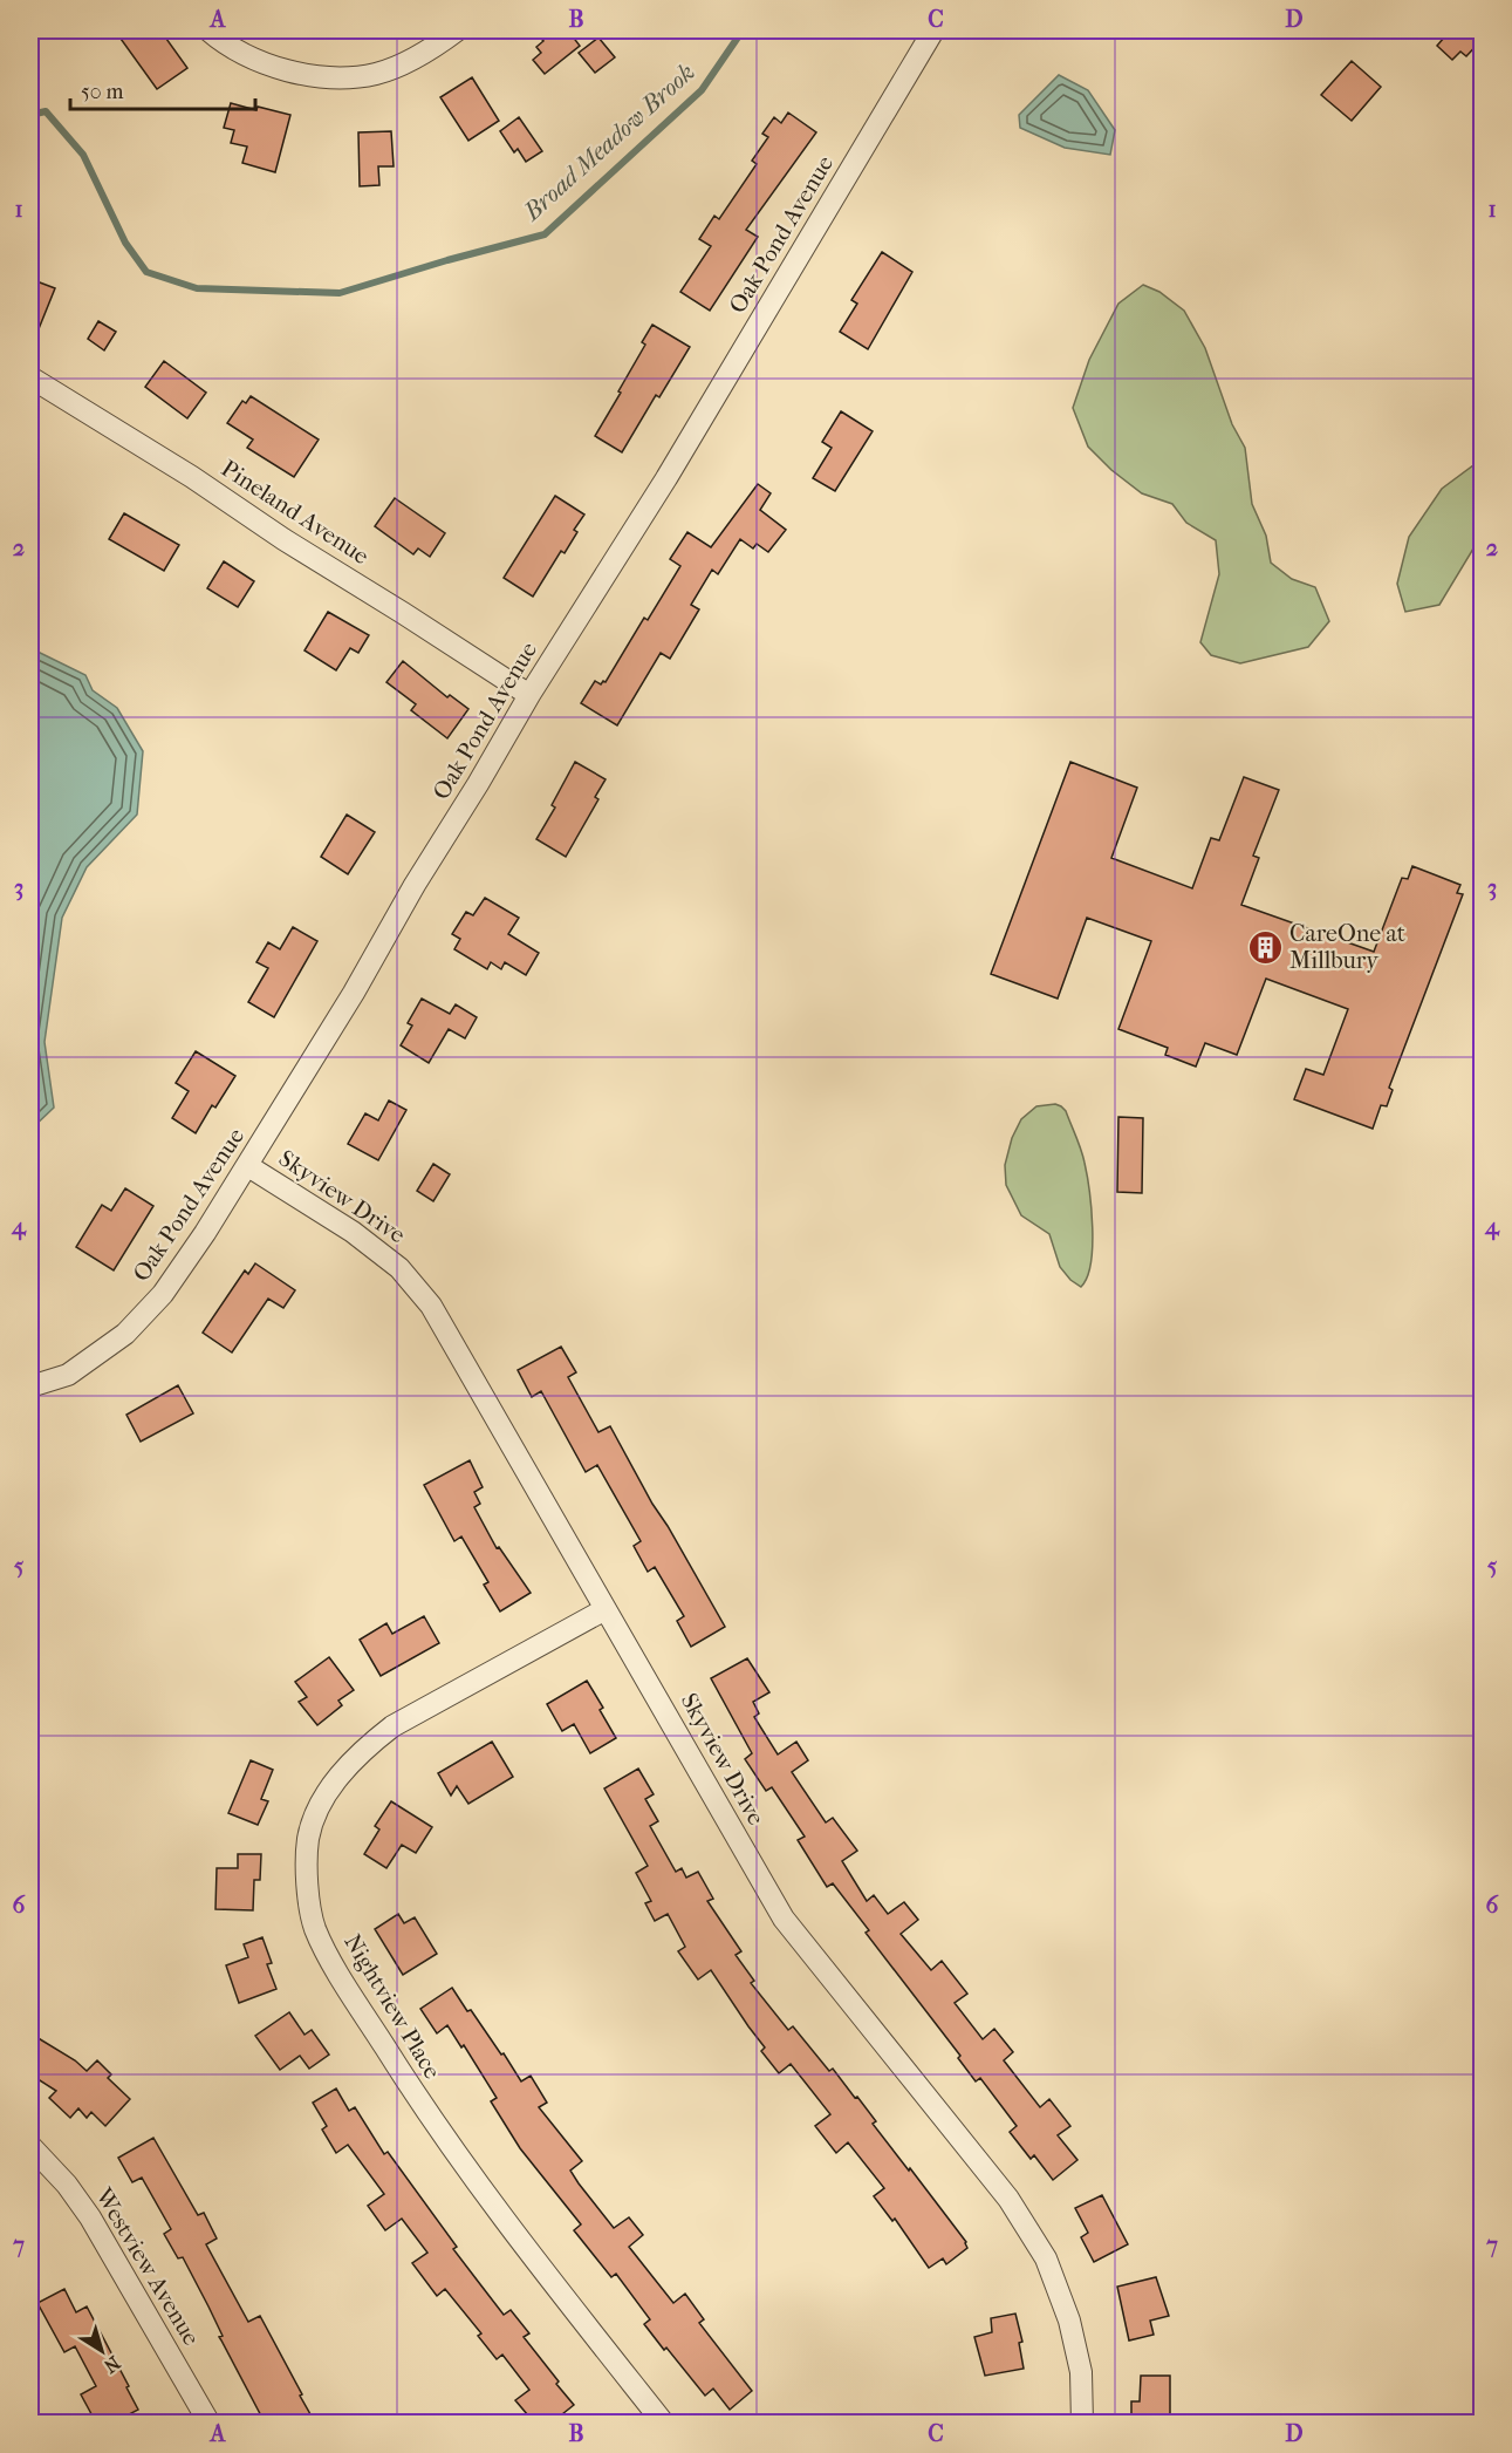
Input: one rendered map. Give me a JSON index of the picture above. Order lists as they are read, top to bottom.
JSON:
{
  "streets": {
    "street": [
      "Oak Pond Avenue",
      "Pineland Avenue",
      "Skyview Drive",
      "Nightview Place",
      "Westview Avenue"
    ]
  },
  "crossings": [
    ["Oak Pond Avenue", "Pineland Avenue"],
    ["Oak Pond Avenue", "Skyview Drive"],
    ["Skyview Drive", "Nightview Place"]
  ],
  "water": ["Broad Meadow Brook"],
  "places": {
    "building": ["CareOne at Millbury"]
  },
  "scale_bar": "50 m",
  "north": "bottom right",
  "grid": {
    "columns": [
      "A",
      "B",
      "C",
      "D"
    ],
    "rows": [
      "1",
      "2",
      "3",
      "4",
      "5",
      "6",
      "7"
    ]
  }
}
